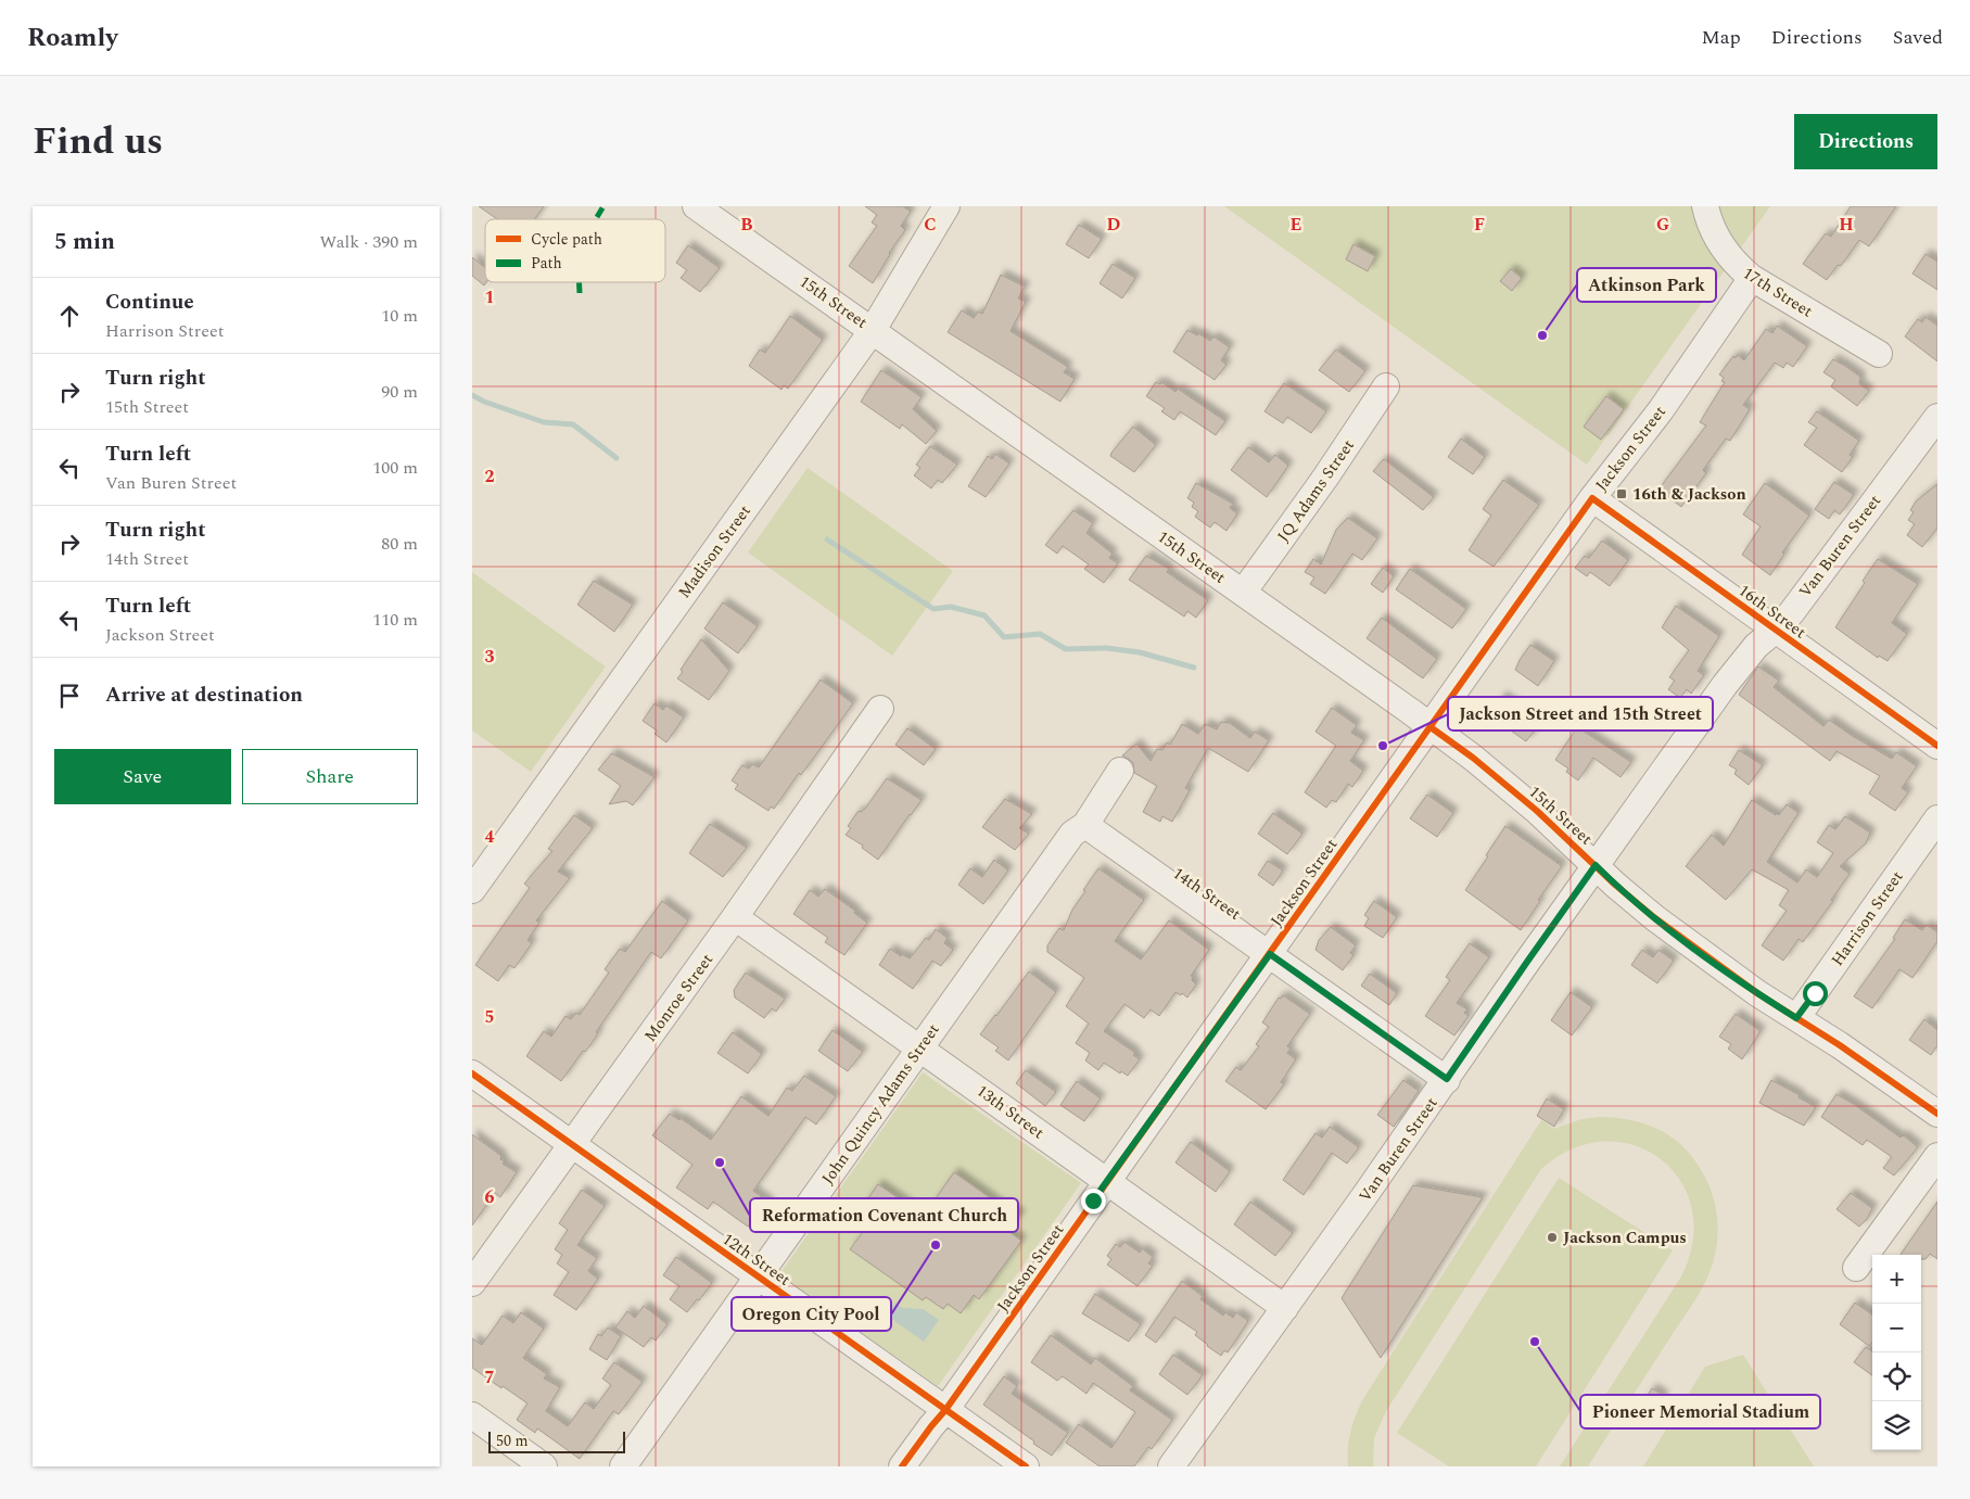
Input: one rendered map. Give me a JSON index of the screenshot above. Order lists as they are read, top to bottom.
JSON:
{
  "streets": {
    "street": [
      "17th Street",
      "15th Street",
      "Jackson Street",
      "JQ Adams Street",
      "Van Buren Street",
      "Madison Street",
      "16th Street",
      "14th Street",
      "Harrison Street",
      "Monroe Street",
      "John Quincy Adams Street",
      "13th Street",
      "12th Street"
    ]
  },
  "crossings": [
    ["17th Street", "Jackson Street"],
    ["15th Street", "Jackson Street"],
    ["15th Street", "JQ Adams Street"],
    ["15th Street", "Van Buren Street"],
    ["15th Street", "Madison Street"],
    ["15th Street", "Harrison Street"],
    ["Jackson Street", "16th Street"],
    ["Jackson Street", "14th Street"],
    ["Jackson Street", "13th Street"],
    ["Jackson Street", "12th Street"],
    ["Van Buren Street", "16th Street"],
    ["Van Buren Street", "14th Street"],
    ["Van Buren Street", "13th Street"],
    ["14th Street", "John Quincy Adams Street"],
    ["Monroe Street", "13th Street"],
    ["Monroe Street", "12th Street"],
    ["John Quincy Adams Street", "13th Street"],
    ["John Quincy Adams Street", "12th Street"]
  ],
  "places": {
    "other": [
      "Atkinson Park",
      "Jackson Street and 15th Street",
      "Reformation Covenant Church",
      "Jackson Campus",
      "Oregon City Pool",
      "Pioneer Memorial Stadium"
    ],
    "transit": ["16th & Jackson"]
  },
  "legend": ["Cycle path", "Path"],
  "scale_bar": "50 m",
  "page": {
    "header": "Roamly",
    "nav": ["Map", "Directions", "Saved"],
    "title": "Find us",
    "buttons": [
      "Directions",
      ["Save", "Share"]
    ],
    "heading": ["5 min", "Walk · 390 m"],
    "list": [
      ["Continue", "Harrison Street", "10 m"],
      ["Turn right", "15th Street", "90 m"],
      ["Turn left", "Van Buren Street", "100 m"],
      ["Turn right", "14th Street", "80 m"],
      ["Turn left", "Jackson Street", "110 m"],
      "Arrive at destination"
    ],
    "map_buttons": ["+", "−"],
    "scale": "50 m"
  },
  "grid": {
    "columns": [
      "B",
      "C",
      "D",
      "E",
      "F",
      "G",
      "H"
    ],
    "rows": [
      "1",
      "2",
      "3",
      "4",
      "5",
      "6",
      "7"
    ]
  }
}
